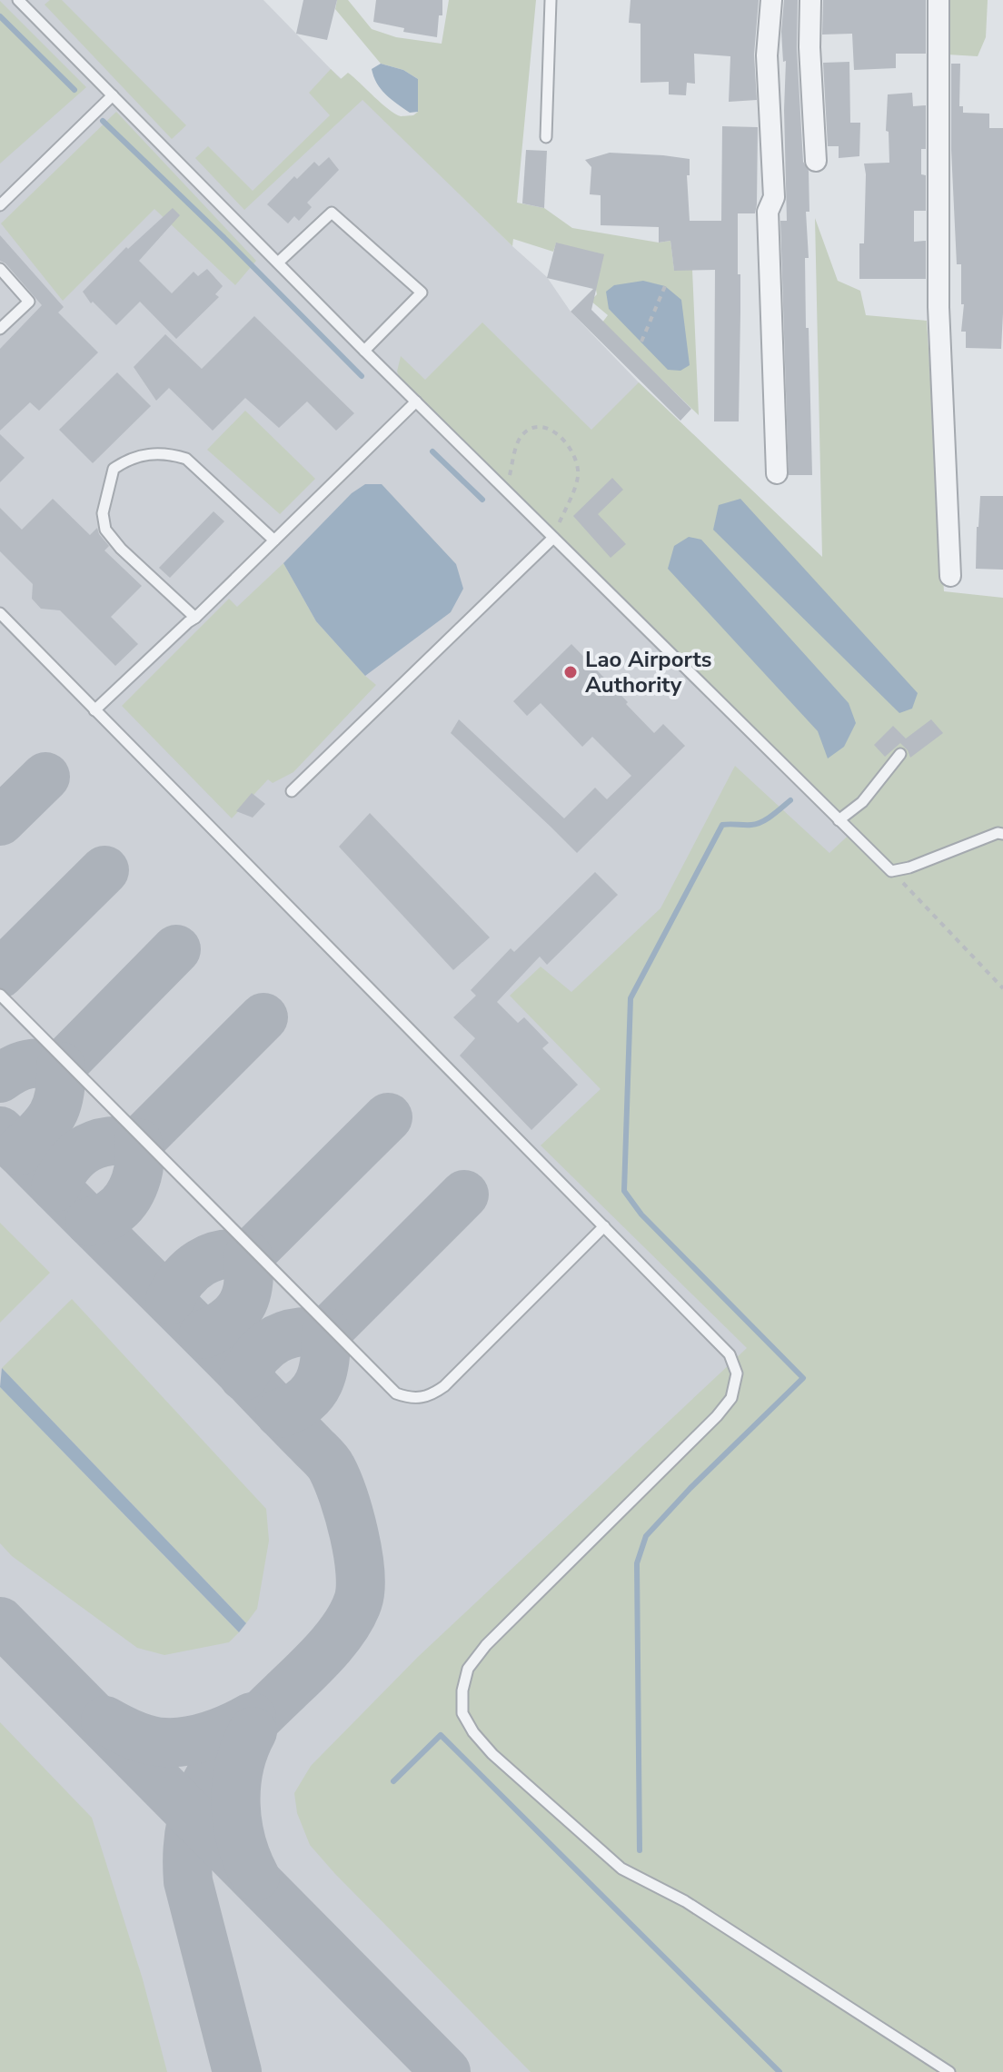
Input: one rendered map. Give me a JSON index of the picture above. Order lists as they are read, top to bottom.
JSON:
{
  "places": ["Lao Airports Authority"]
}
